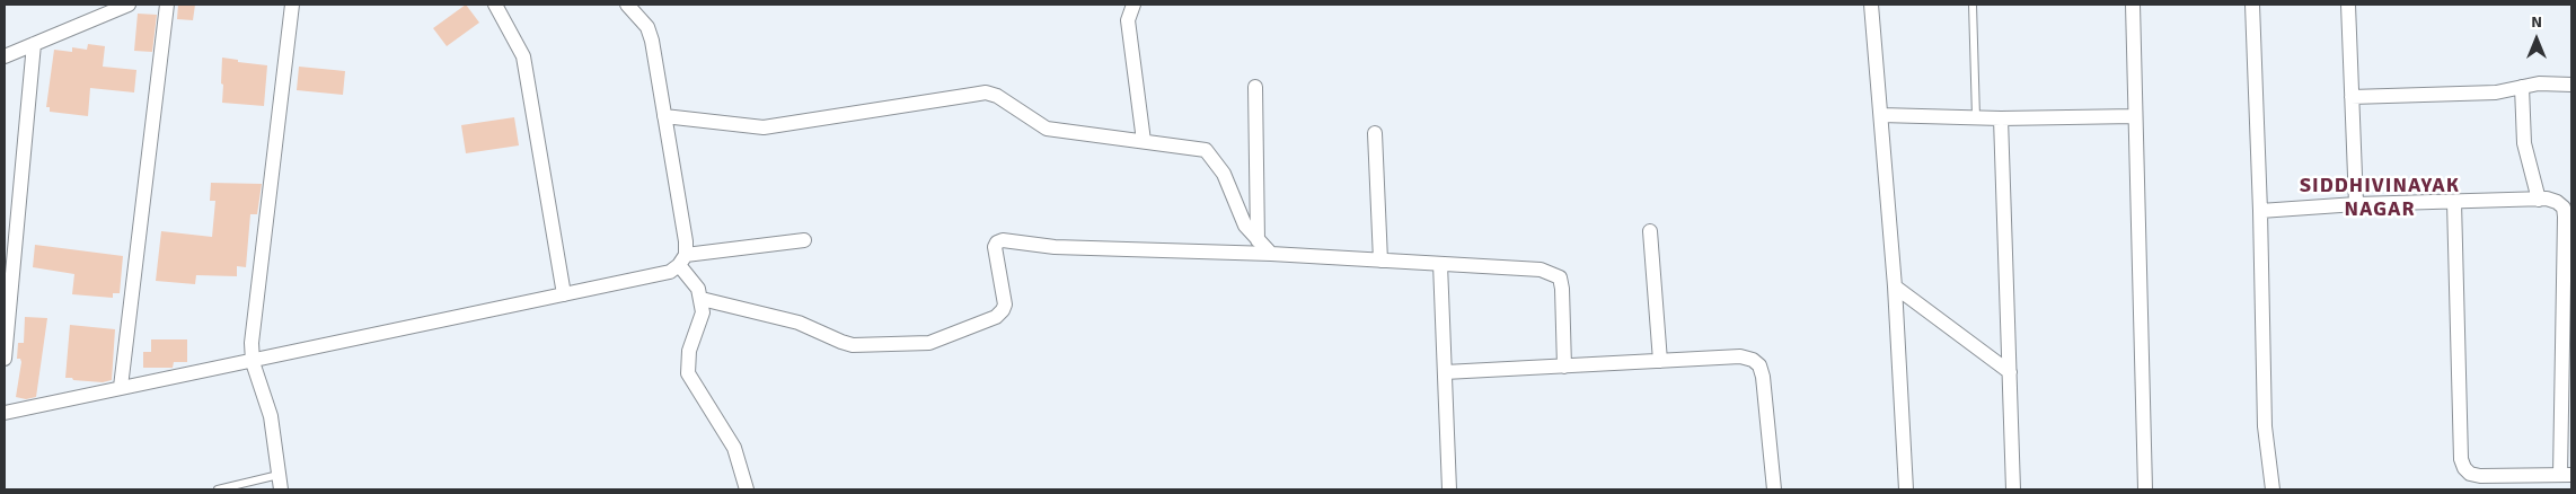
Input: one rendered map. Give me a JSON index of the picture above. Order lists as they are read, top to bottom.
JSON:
{
  "districts": ["SIDDHIVINAYAK NAGAR"],
  "north": "top"
}
